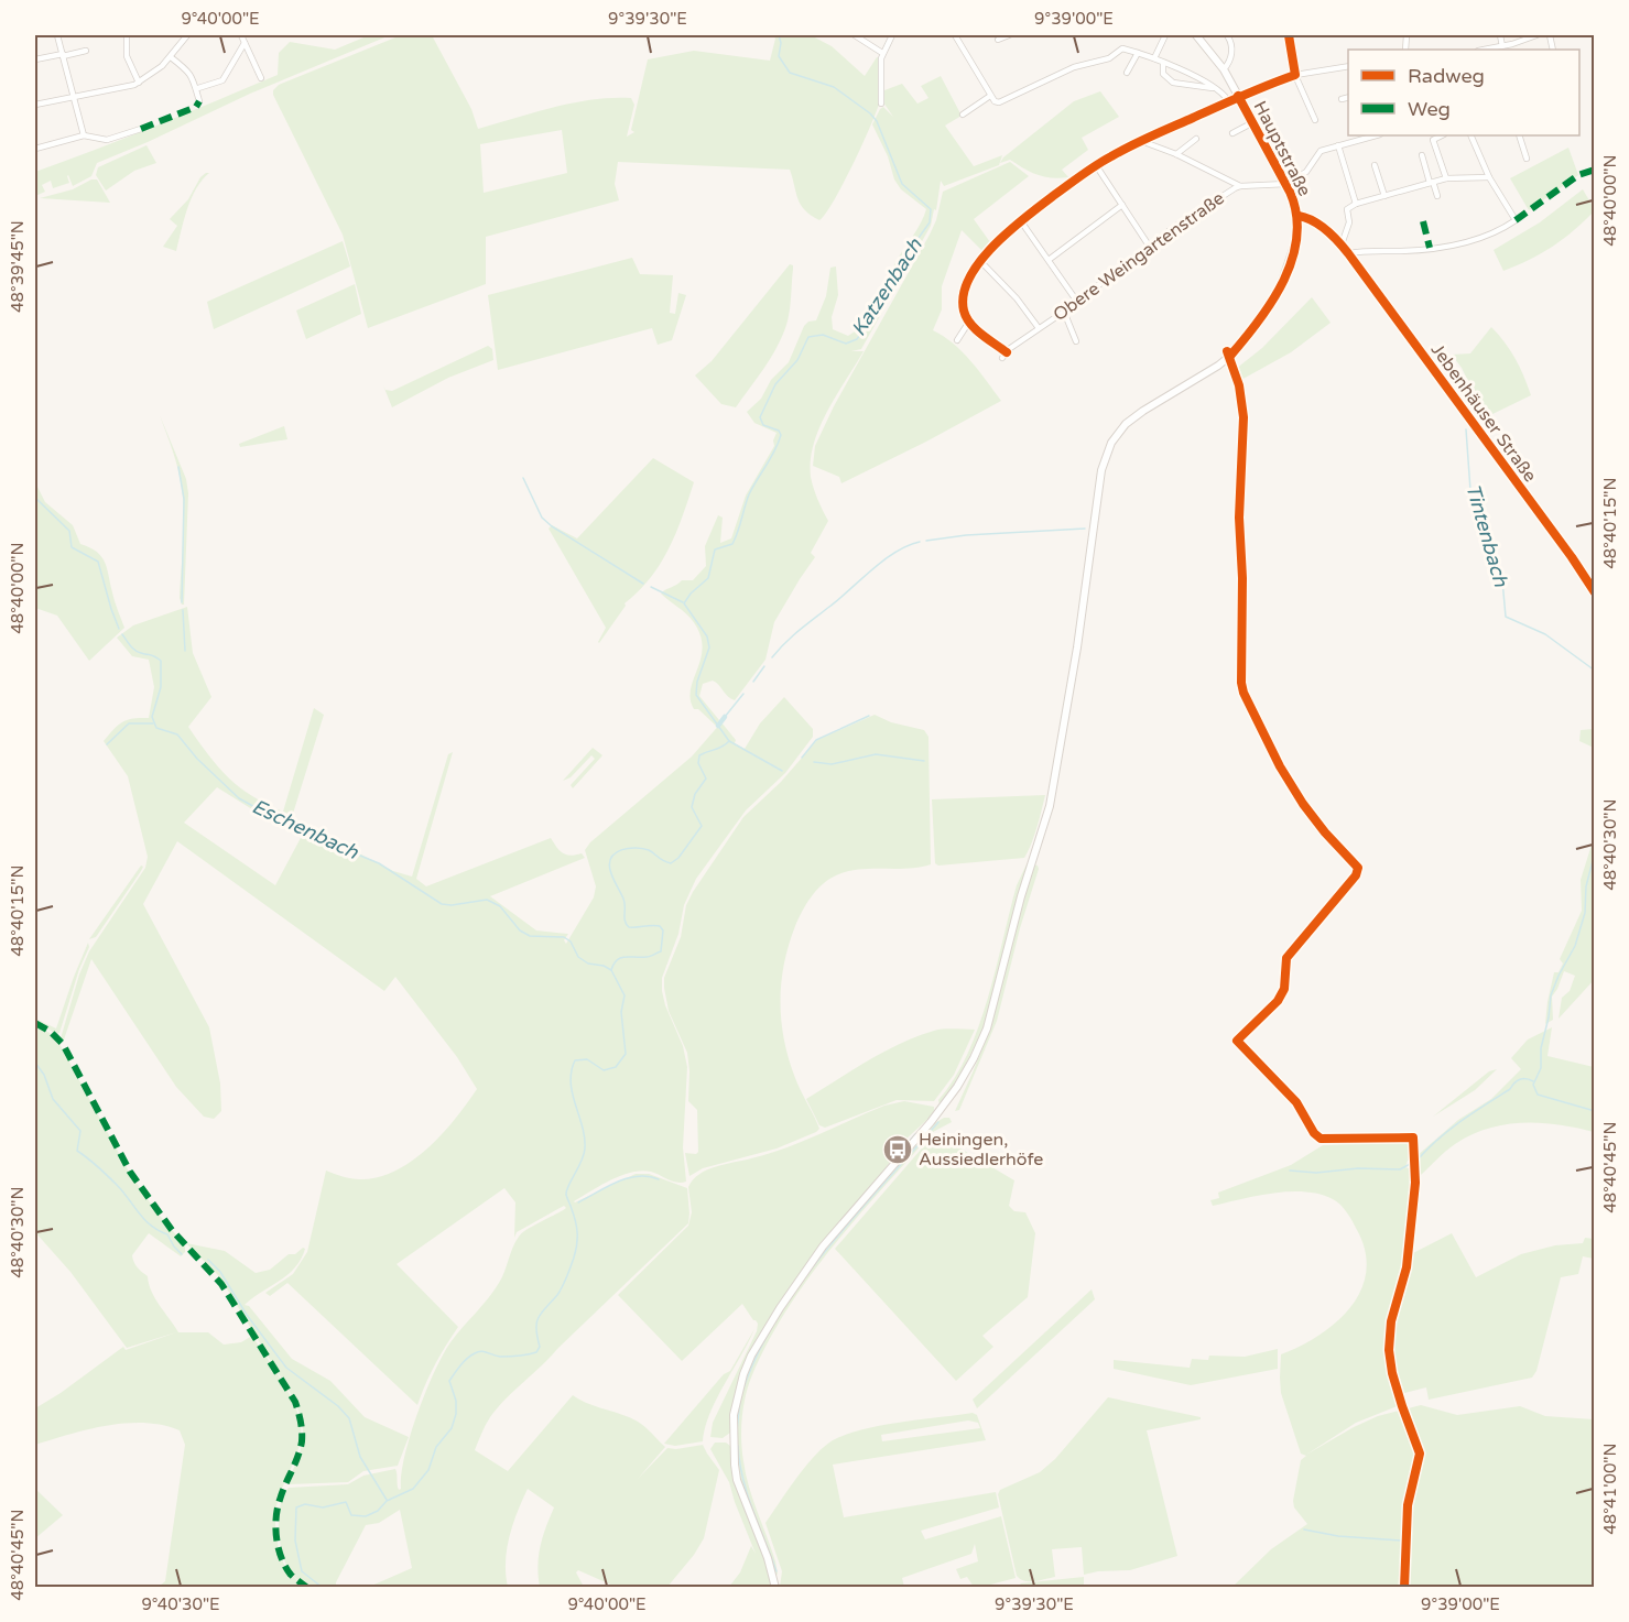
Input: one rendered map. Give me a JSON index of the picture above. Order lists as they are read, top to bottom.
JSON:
{
  "streets": {
    "main road": ["Hauptstraße", "Jebenhäuser Straße"],
    "street": ["Obere Weingartenstraße"]
  },
  "crossings": [
    ["Hauptstraße", "Obere Weingartenstraße"],
    ["Hauptstraße", "Jebenhäuser Straße"]
  ],
  "water": ["Katzenbach", "Tintenbach", "Eschenbach"],
  "places": {
    "bus stop": ["Heiningen, Aussiedlerhöfe"]
  },
  "legend": ["Radweg", "Weg"],
  "coordinates": [
    "9°40'00\"E",
    "9°39'30\"E",
    "9°39'00\"E",
    "48°40'00\"N",
    "48°39'45\"N",
    "48°40'15\"N",
    "48°40'30\"N",
    "48°40'45\"N",
    "48°41'00\"N",
    "9°40'30\"E"
  ]
}
